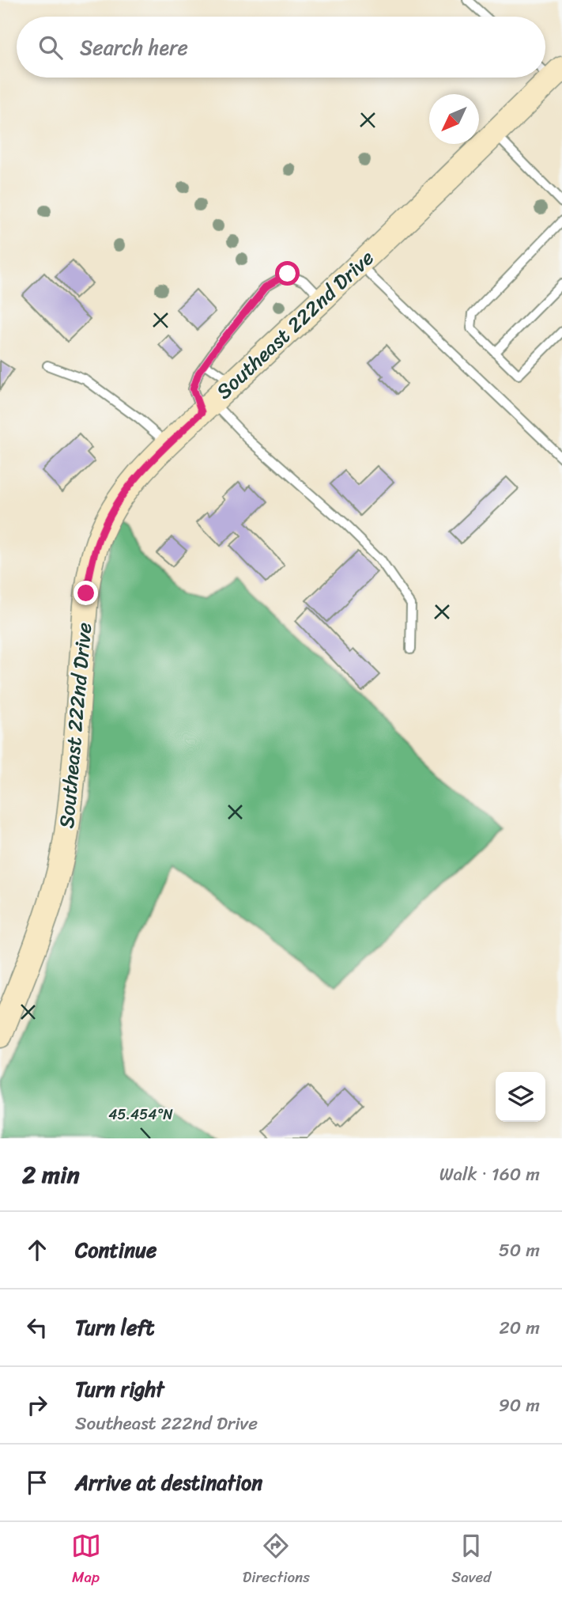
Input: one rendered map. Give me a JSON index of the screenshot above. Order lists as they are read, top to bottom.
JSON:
{
  "streets": {
    "main road": ["Southeast 222nd Drive"]
  },
  "north": "bottom left",
  "page": {
    "search": "Search here",
    "heading": ["2 min", "Walk · 160 m"],
    "list": [
      ["Continue", "50 m"],
      ["Turn left", "20 m"],
      ["Turn right", "Southeast 222nd Drive", "90 m"],
      "Arrive at destination"
    ],
    "nav": ["Map", "Directions", "Saved"]
  },
  "coordinates": ["45.454°N"]
}
